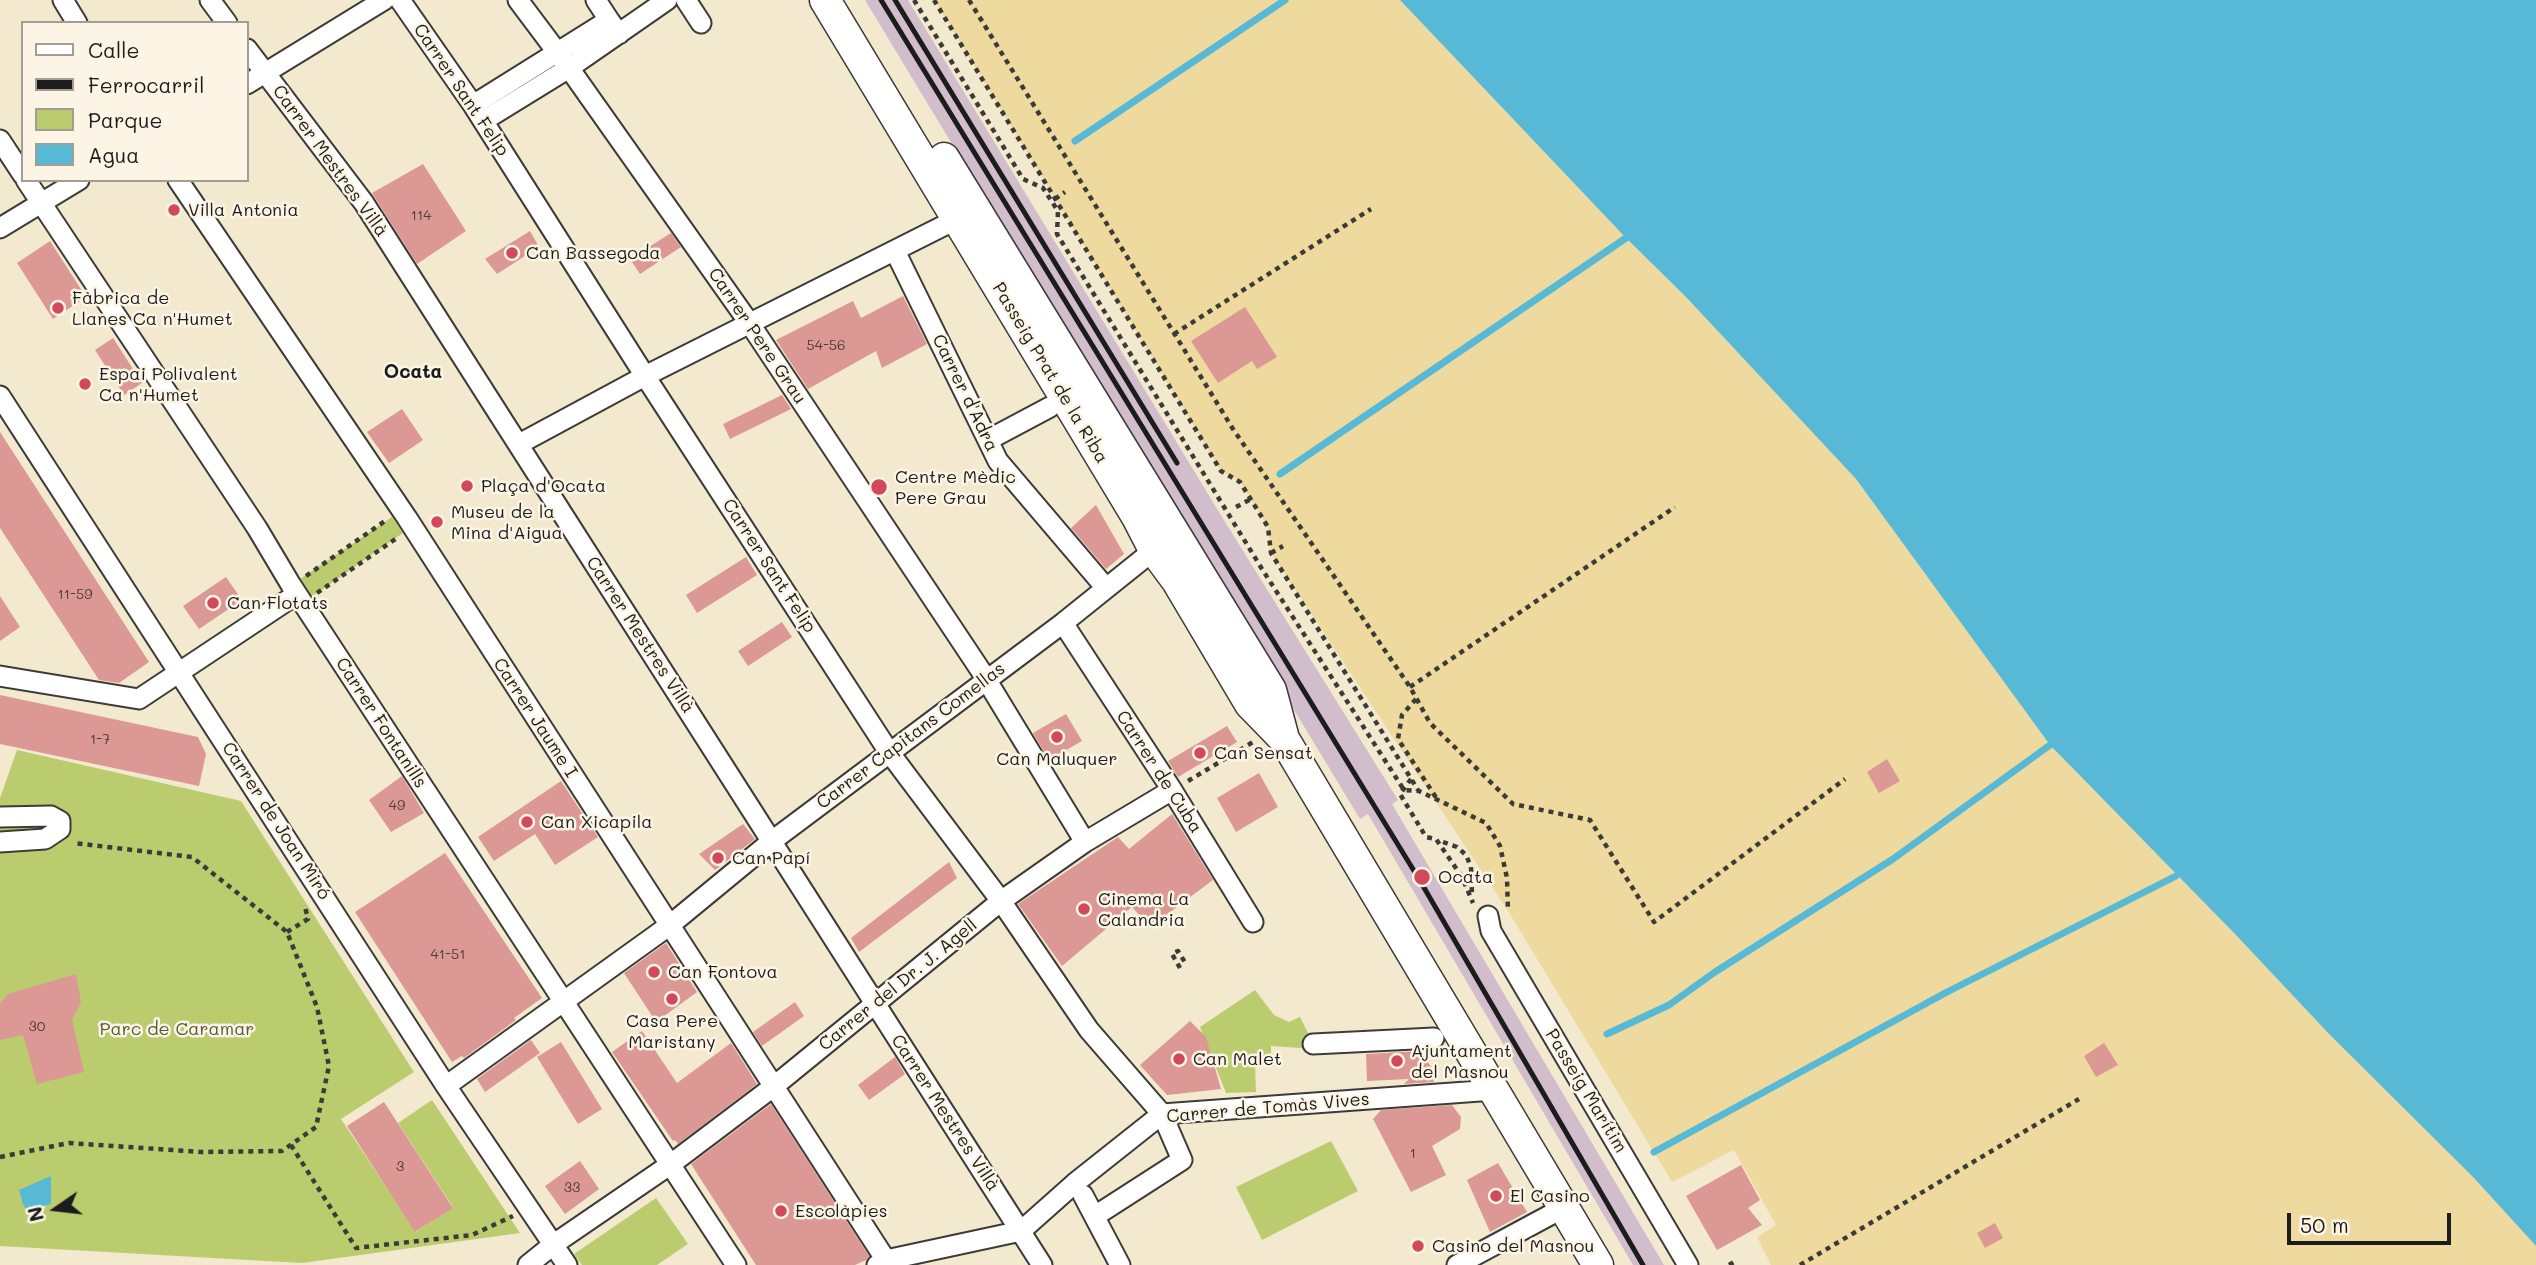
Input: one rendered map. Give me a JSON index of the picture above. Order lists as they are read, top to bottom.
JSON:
{
  "streets": {
    "main road": ["Passeig Prat de la Riba"],
    "street": [
      "Carrer Sant Felip",
      "Carrer Mestres Villà",
      "Carrer Pere Grau",
      "Carrer d'Adra",
      "Carrer Jaume I",
      "Carrer Fontanills",
      "Carrer Capitans Comellas",
      "Carrer de Cuba",
      "Carrer de Joan Miró",
      "Carrer del Dr. J. Agell",
      "Passeig Marítim",
      "Carrer de Tomàs Vives"
    ]
  },
  "crossings": [
    ["Carrer Sant Felip", "Carrer Capitans Comellas"],
    ["Carrer Sant Felip", "Carrer del Dr. J. Agell"],
    ["Carrer Sant Felip", "Carrer de Tomàs Vives"],
    ["Carrer Mestres Villà", "Carrer Capitans Comellas"],
    ["Carrer Mestres Villà", "Carrer del Dr. J. Agell"],
    ["Carrer Mestres Villà", "Carrer de Tomàs Vives"],
    ["Carrer Pere Grau", "Carrer Capitans Comellas"],
    ["Carrer Pere Grau", "Carrer del Dr. J. Agell"],
    ["Passeig Prat de la Riba", "Carrer Capitans Comellas"],
    ["Carrer d'Adra", "Carrer Capitans Comellas"],
    ["Carrer Jaume I", "Carrer Capitans Comellas"],
    ["Carrer Jaume I", "Carrer del Dr. J. Agell"],
    ["Carrer Jaume I", "Carrer de Tomàs Vives"],
    ["Carrer Fontanills", "Carrer Capitans Comellas"],
    ["Carrer Fontanills", "Carrer del Dr. J. Agell"],
    ["Carrer Capitans Comellas", "Carrer de Cuba"],
    ["Carrer Capitans Comellas", "Carrer de Joan Miró"],
    ["Carrer de Cuba", "Carrer del Dr. J. Agell"],
    ["Carrer de Joan Miró", "Carrer del Dr. J. Agell"]
  ],
  "districts": ["Ocata"],
  "parks": ["Parc de Caramar"],
  "places": [
    "Villa Antonia",
    "Can Bassegoda",
    "Fàbrica de Llanes Ca n'Humet",
    "Espai Polivalent Ca n'Humet",
    "Plaça d'Ocata",
    "Centre Mèdic Pere Grau",
    "Museu de la Mina d'Aigua",
    "Can Flotats",
    "Can Maluquer",
    "Can Sensat",
    "Can Xicapila",
    "Can Papí",
    "Ocata",
    "Cinema La Calandria",
    "Can Fontova",
    "Casa Pere Maristany",
    "Can Malet",
    "Ajuntament del Masnou",
    "El Casino",
    "Escolàpies",
    "Casino del Masnou"
  ],
  "house_numbers": [
    "114",
    "54-56",
    "11-59",
    "1-7",
    "49",
    "41-51",
    "30",
    "1",
    "3",
    "33"
  ],
  "legend": [
    "Calle",
    "Ferrocarril",
    "Parque",
    "Agua"
  ],
  "scale_bar": "50 m",
  "north": "left"
}
